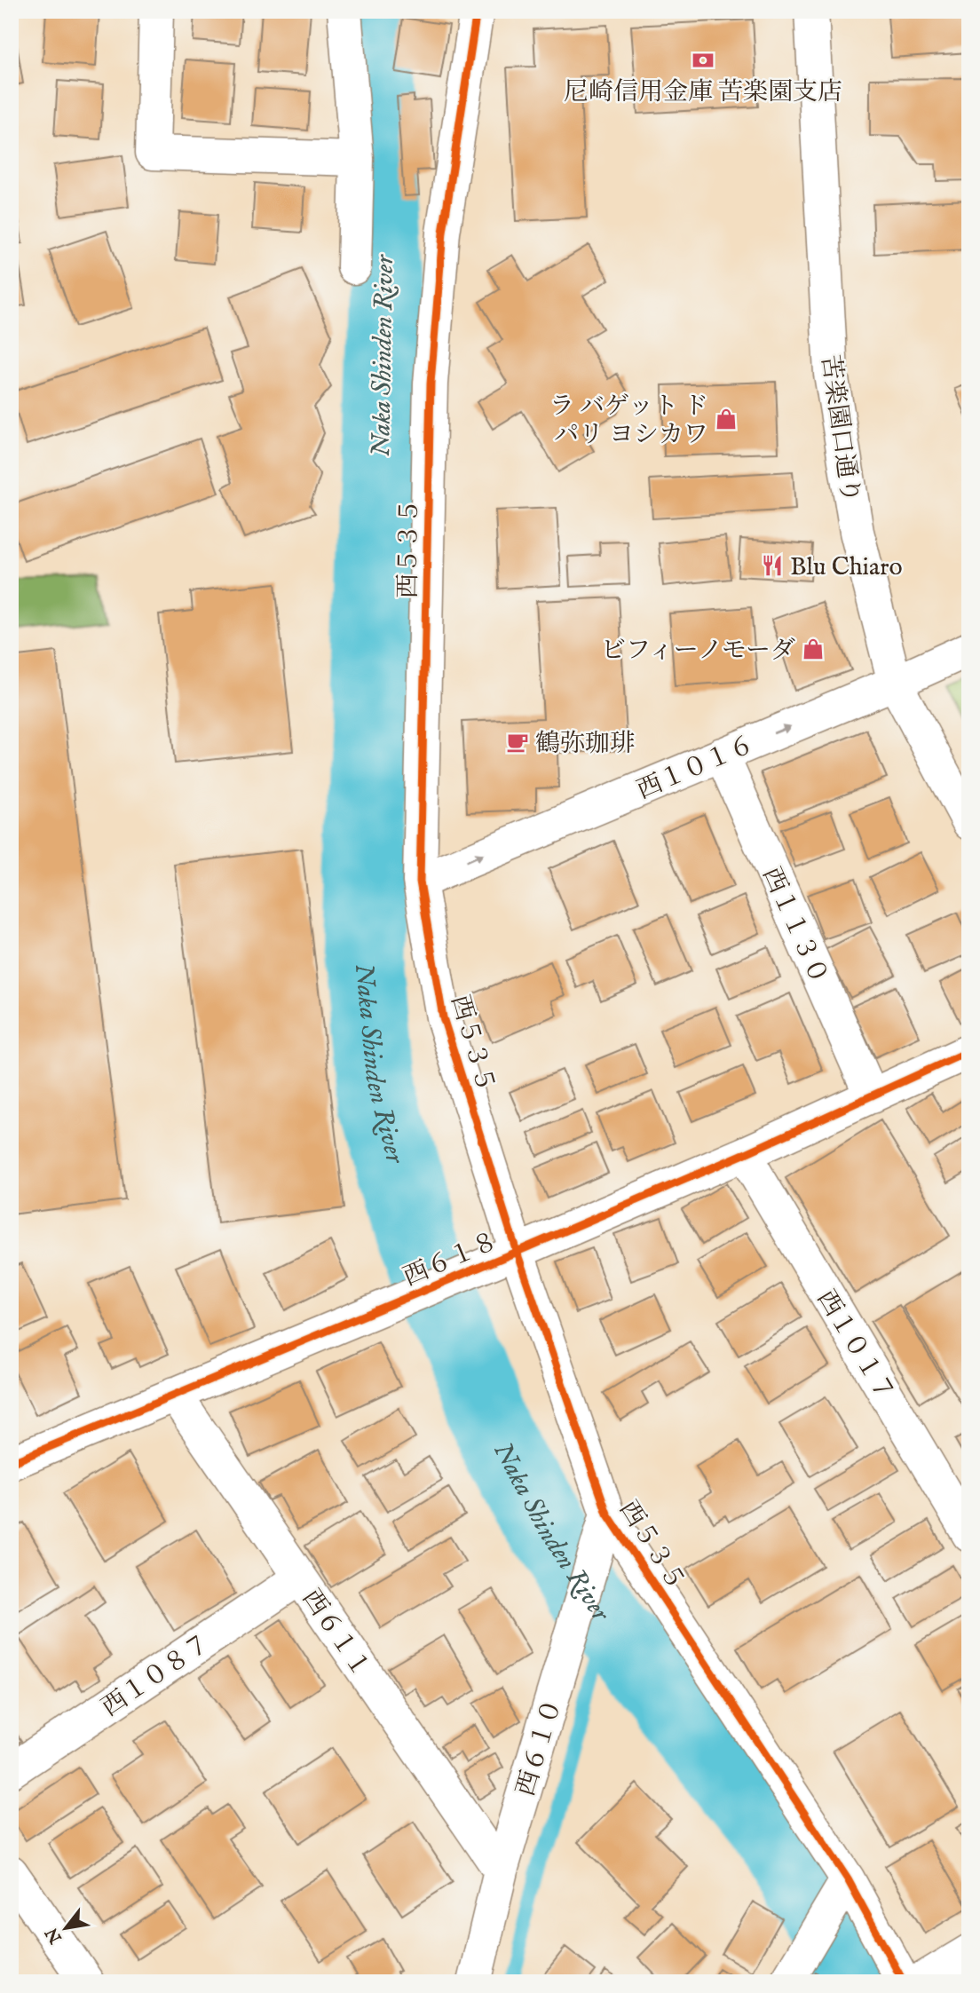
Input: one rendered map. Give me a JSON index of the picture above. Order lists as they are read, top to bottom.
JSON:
{
  "streets": {
    "street": [
      "苦楽園口通り",
      "西５３５",
      "西１０１６",
      "西１１３０",
      "西６１８",
      "西１０１７",
      "西６１１",
      "西１０８７",
      "西６１０"
    ]
  },
  "crossings": [
    ["苦楽園口通り", "西１０１６"],
    ["西５３５", "西１０１６"],
    ["西５３５", "西６１８"],
    ["西５３５", "西６１０"],
    ["西１０１６", "西１１３０"],
    ["西１１３０", "西６１８"],
    ["西６１８", "西１０１７"],
    ["西６１８", "西６１１"],
    ["西６１１", "西１０８７"],
    ["西６１１", "西６１０"]
  ],
  "one_way": ["西１０１６"],
  "water": ["Naka Shinden River"],
  "places": {
    "bank": ["尼崎信用金庫 苦楽園支店"],
    "shop": ["ラ バゲット ド パリ ヨシカワ", "ビフィーノモーダ"],
    "restaurant": ["Blu Chiaro"],
    "cafe": ["鶴弥珈琲"]
  },
  "north": "bottom left"
}
